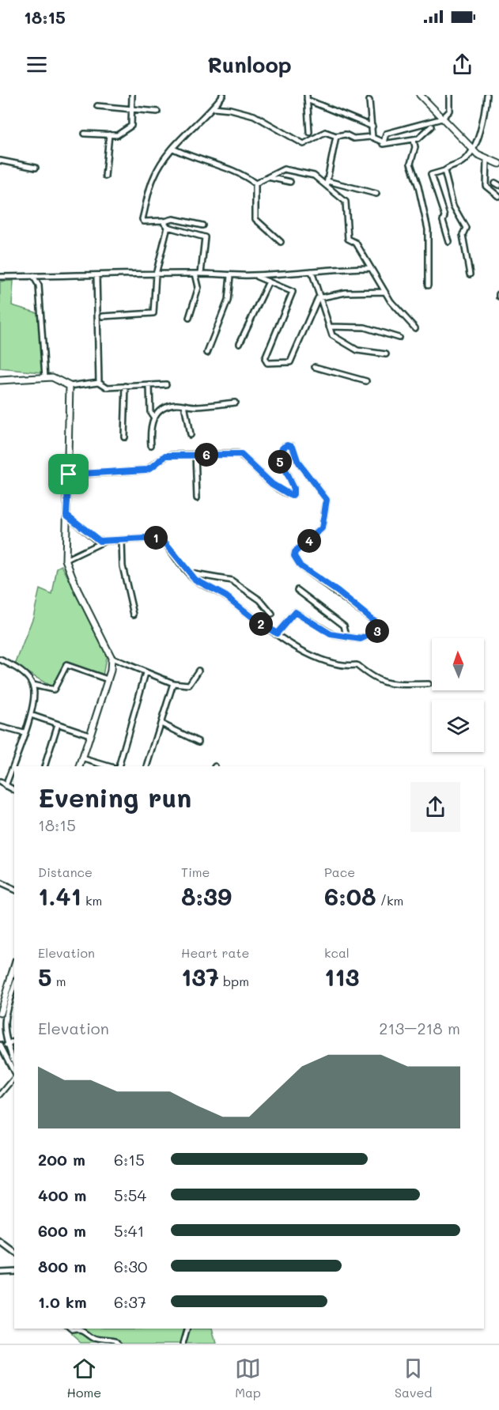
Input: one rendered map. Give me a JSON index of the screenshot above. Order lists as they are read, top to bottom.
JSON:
{
  "north": "top",
  "page": {
    "status": "18:15",
    "header": "Runloop",
    "pins": [
      "6",
      "5",
      "1",
      "4",
      "2",
      "3"
    ],
    "heading": ["Evening run", "18:15"],
    "stats": [
      ["Distance", "1.41 km"],
      ["Time", "8:39"],
      ["Pace", "6:08 /km"],
      ["Elevation", "5 m"],
      ["Heart rate", "137 bpm"],
      ["kcal", "113"]
    ],
    "chart": ["Elevation", "213–218 m"],
    "list": [
      {
        "name": "200 m",
        "note": "6:15"
      },
      {
        "name": "400 m",
        "note": "5:54"
      },
      {
        "name": "600 m",
        "note": "5:41"
      },
      {
        "name": "800 m",
        "note": "6:30"
      },
      {
        "name": "1.0 km",
        "note": "6:37"
      }
    ],
    "tabs": ["Home", "Map", "Saved"]
  }
}
